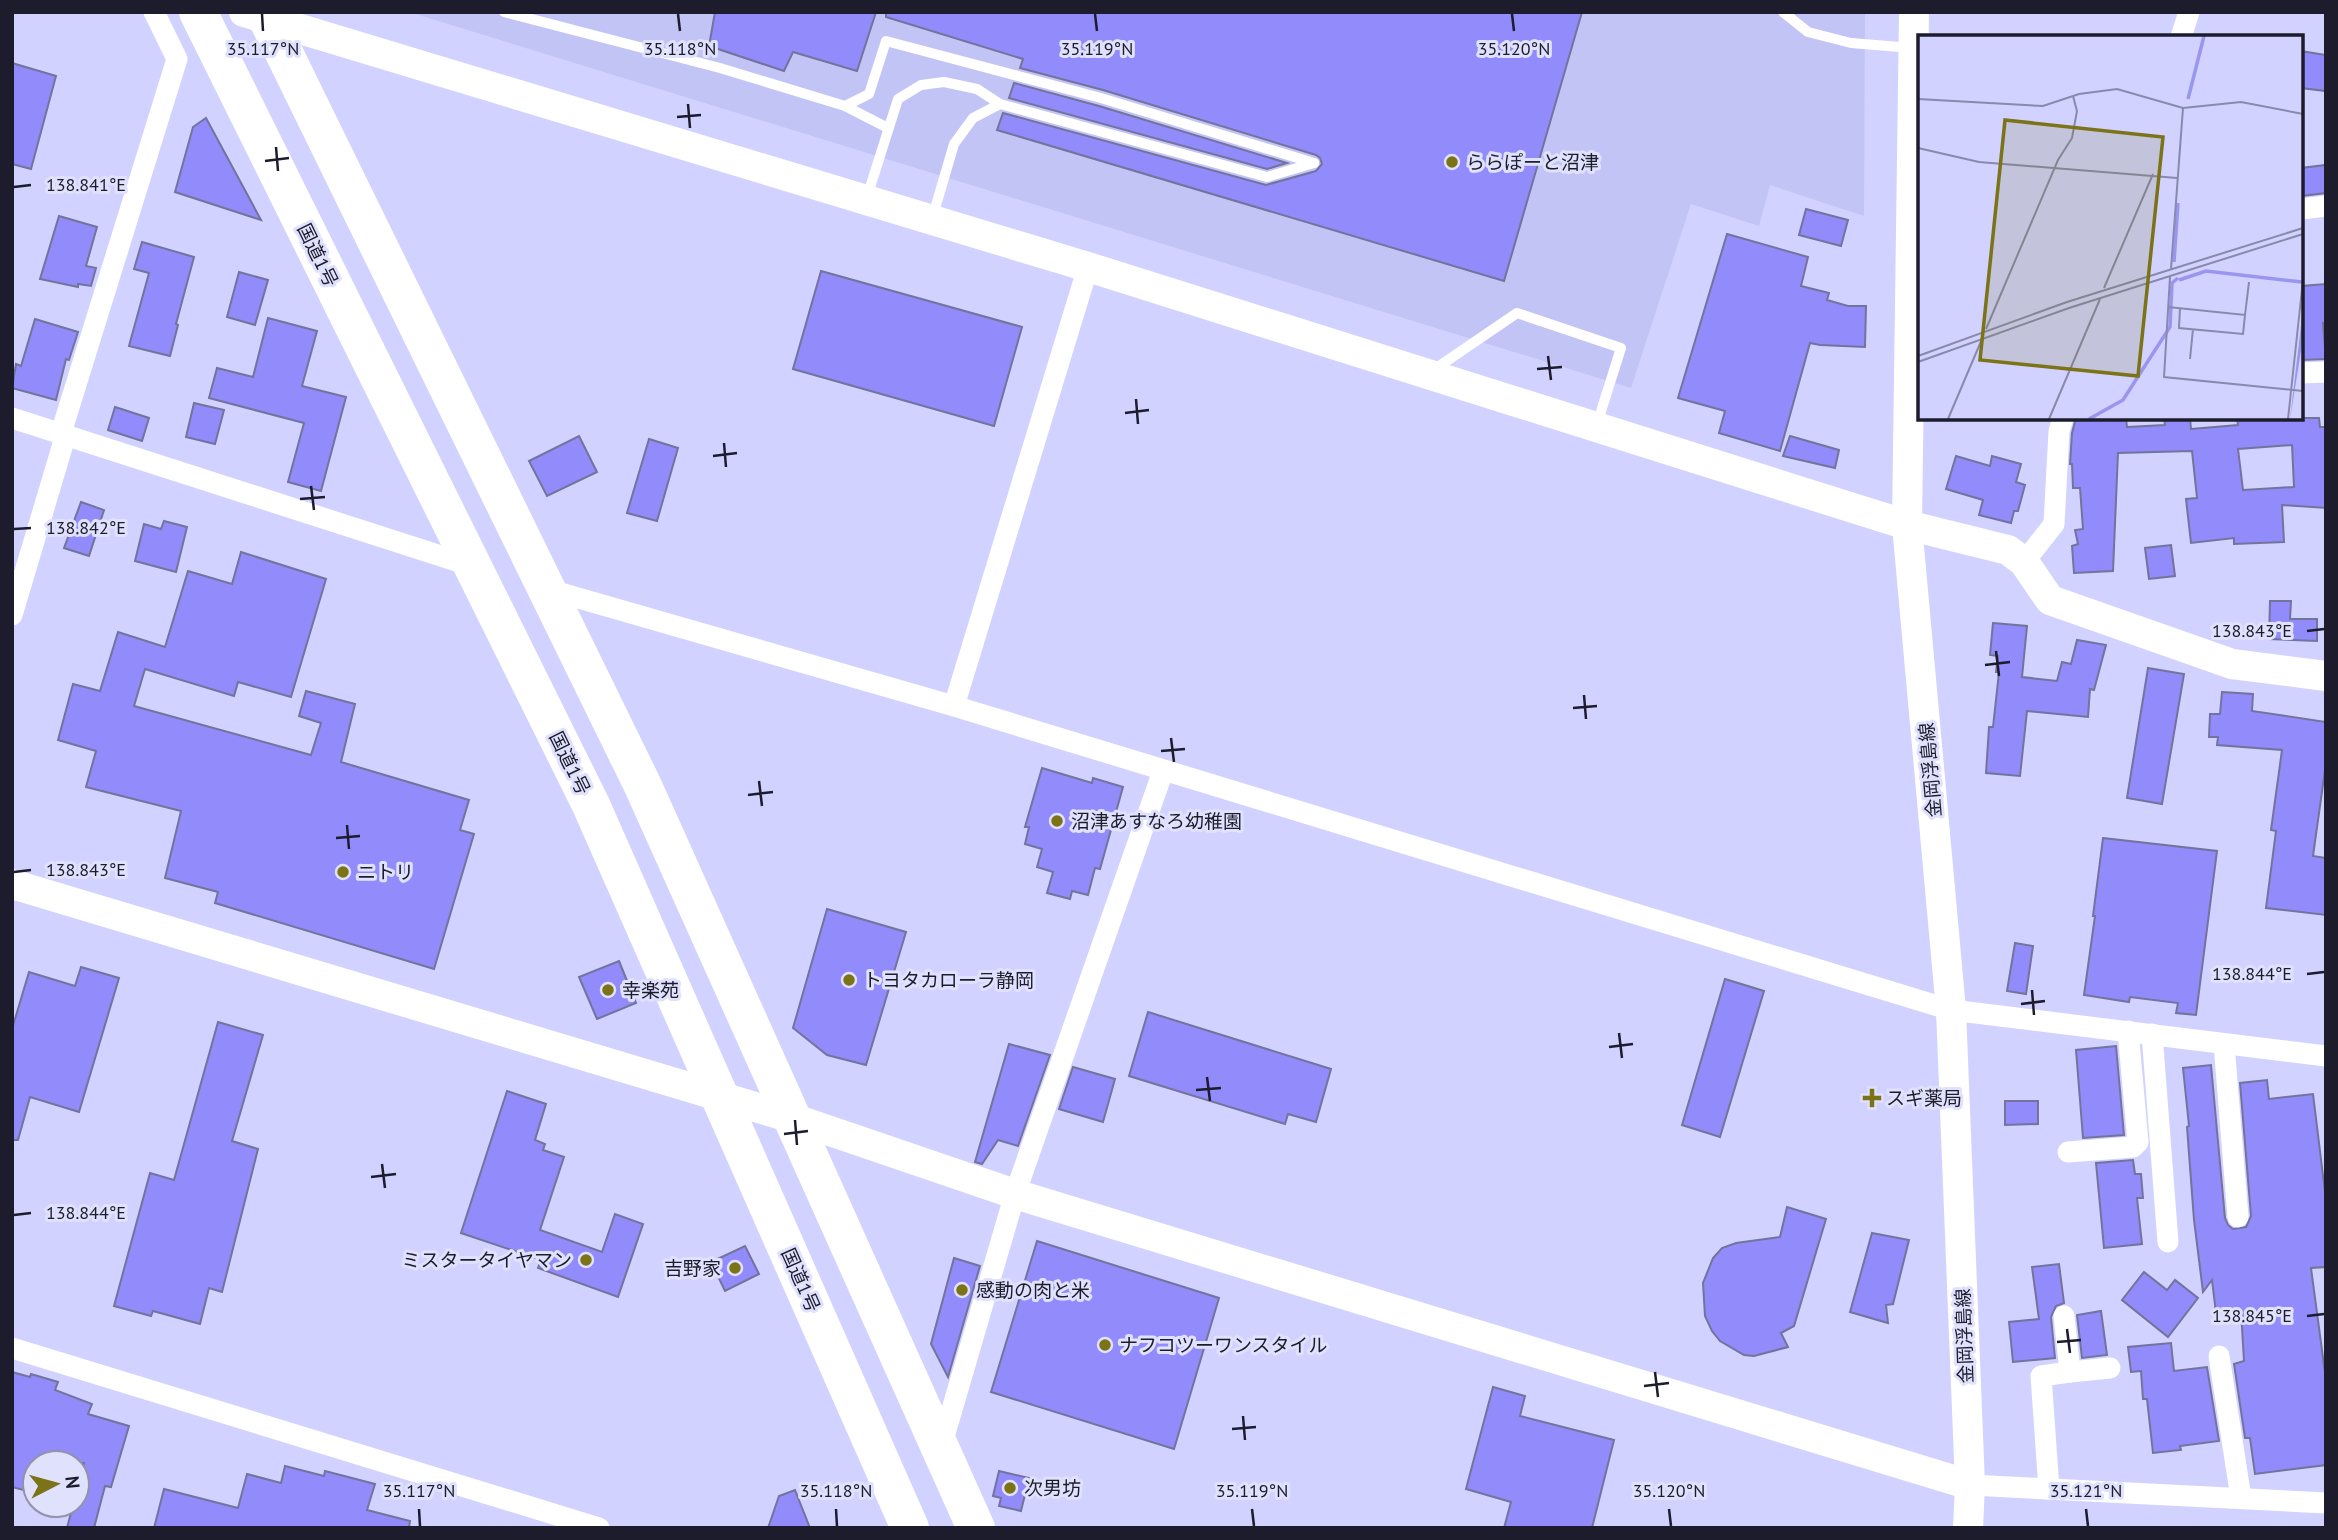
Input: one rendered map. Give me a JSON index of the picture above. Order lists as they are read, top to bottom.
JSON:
{
  "streets": {
    "highway": ["国道1号"],
    "street": ["金岡浮島線"]
  },
  "places": {
    "other": [
      "ららぽーと沼津",
      "沼津あすなろ幼稚園",
      "ニトリ",
      "トヨタカローラ静岡",
      "幸楽苑",
      "ミスタータイヤマン",
      "吉野家",
      "感動の肉と米",
      "ナフコツーワンスタイル",
      "次男坊"
    ],
    "health": ["スギ薬局"]
  },
  "north": "right",
  "coordinates": [
    "35.117°N",
    "35.118°N",
    "35.119°N",
    "35.120°N",
    "138.841°E",
    "138.842°E",
    "138.843°E",
    "138.844°E",
    "138.845°E",
    "35.121°N"
  ]
}
